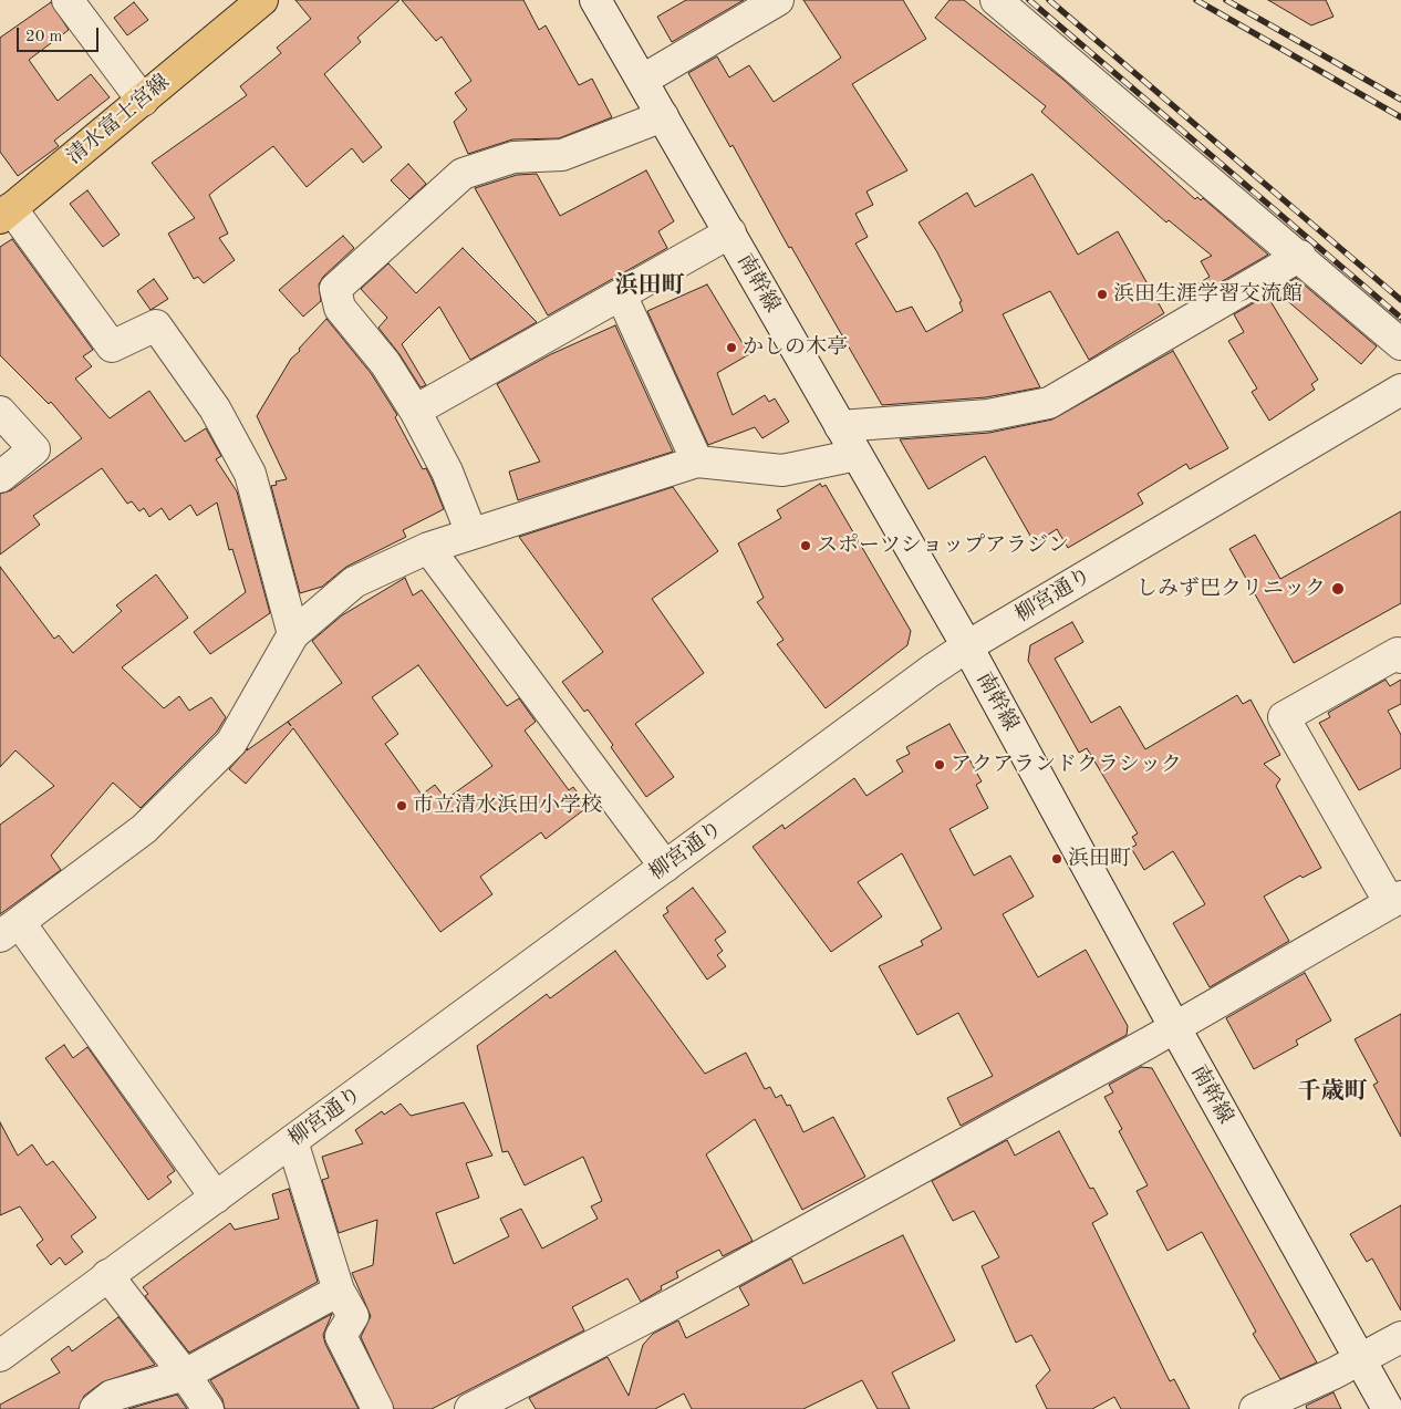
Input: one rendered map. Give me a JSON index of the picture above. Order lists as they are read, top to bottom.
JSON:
{
  "streets": {
    "main road": ["清水富士宮線"],
    "street": ["南幹線", "柳宮通り"]
  },
  "crossings": [
    ["南幹線", "柳宮通り"]
  ],
  "districts": ["浜田町", "千歳町"],
  "places": [
    "浜田生涯学習交流館",
    "かしの木亭",
    "スポーツショップアラジン",
    "しみず巴クリニック",
    "アクアランドクラシック",
    "市立清水浜田小学校",
    "浜田町"
  ],
  "scale_bar": "20 m"
}
